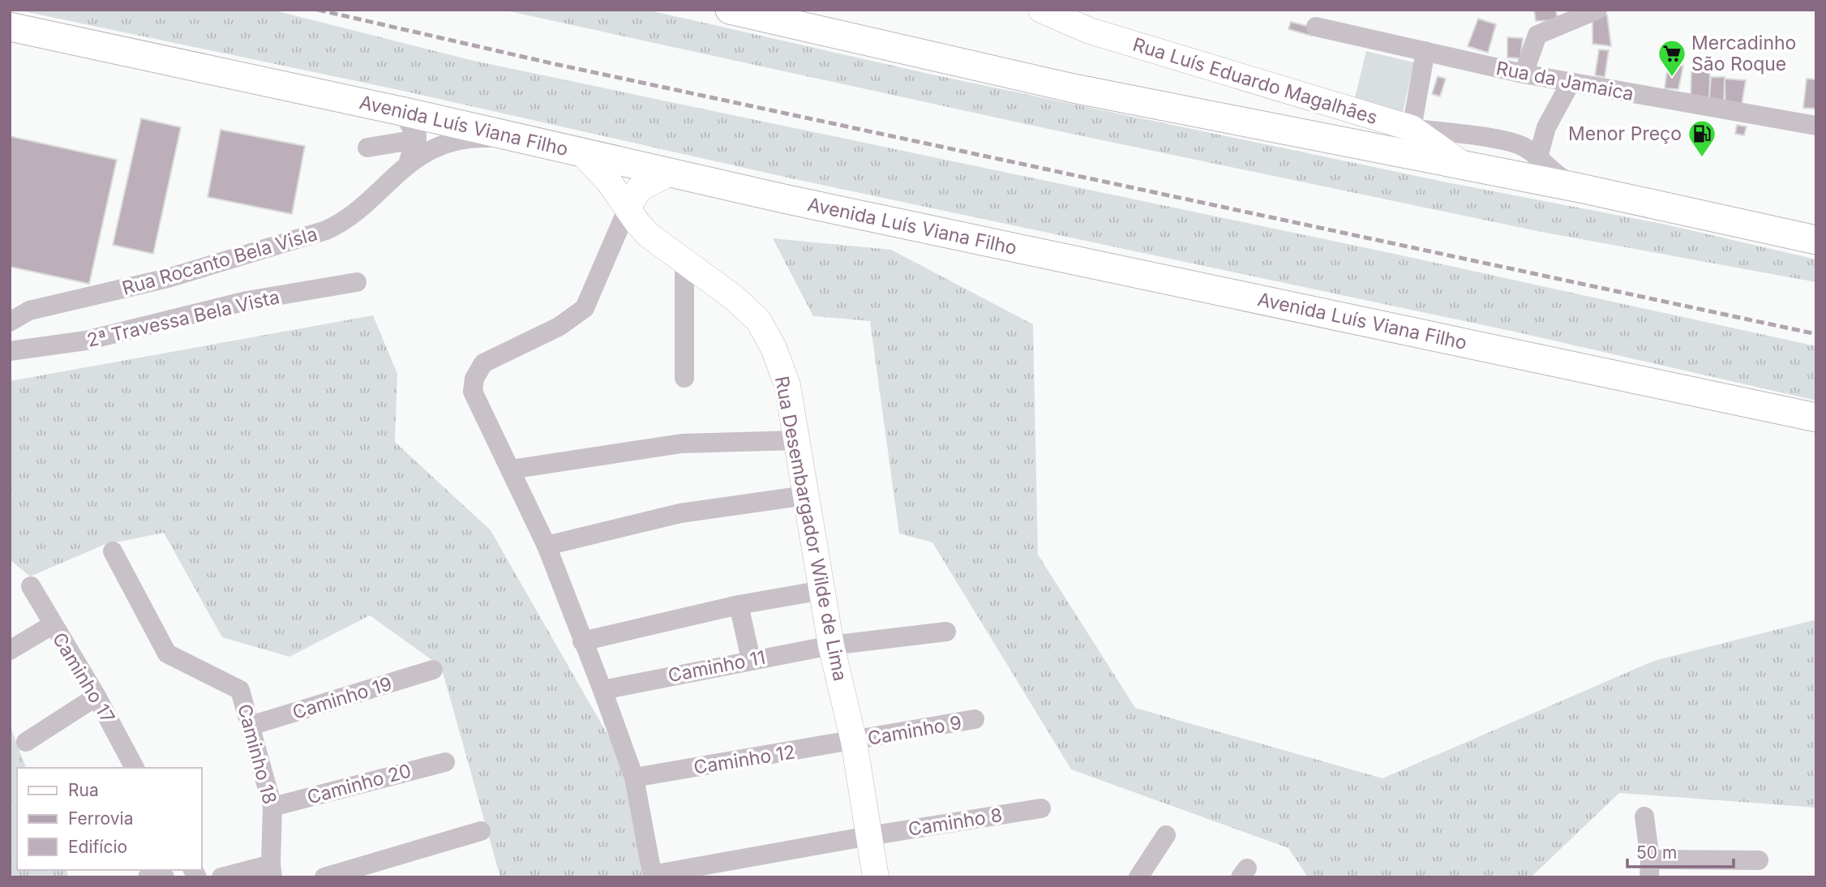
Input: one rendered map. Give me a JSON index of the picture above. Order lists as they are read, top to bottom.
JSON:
{
  "streets": {
    "highway": ["Avenida Luís Viana Filho"],
    "main road": ["Rua Luís Eduardo Magalhães", "Rua Desembargador Wilde de Lima"],
    "street": [
      "Rua da Jamaica",
      "Rua Rocanto Bela Visla",
      "2ª Travessa Bela Vista",
      "Caminho 11",
      "Caminho 17",
      "Caminho 19",
      "Caminho 9",
      "Caminho 18",
      "Caminho 12",
      "Caminho 20",
      "Caminho 8"
    ]
  },
  "crossings": [
    ["Avenida Luís Viana Filho", "Rua Rocanto Bela Visla"],
    ["Avenida Luís Viana Filho", "Rua Desembargador Wilde de Lima"],
    ["Rua Desembargador Wilde de Lima", "Caminho 11"],
    ["Rua Desembargador Wilde de Lima", "Caminho 9"],
    ["Rua Desembargador Wilde de Lima", "Caminho 12"],
    ["Rua Desembargador Wilde de Lima", "Caminho 8"],
    ["Caminho 19", "Caminho 18"],
    ["Caminho 9", "Caminho 12"],
    ["Caminho 18", "Caminho 20"]
  ],
  "places": {
    "supermarket": ["Mercadinho São Roque"],
    "fuel station": ["Menor Preço"]
  },
  "legend": ["Rua", "Ferrovia", "Edifício"],
  "scale_bar": "50 m"
}
